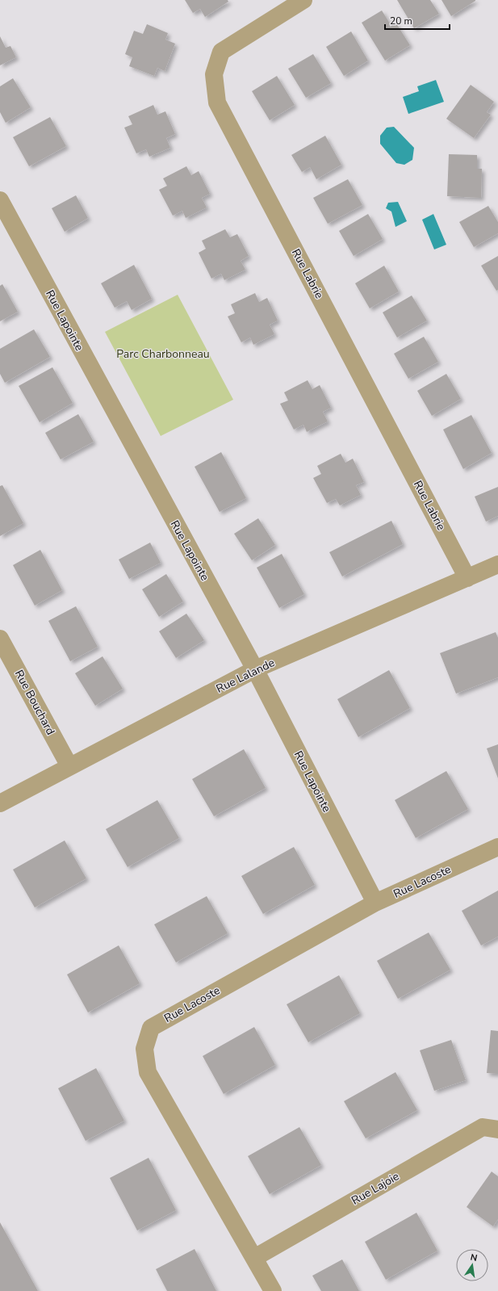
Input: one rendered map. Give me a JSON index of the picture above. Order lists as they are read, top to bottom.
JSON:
{
  "streets": {
    "street": [
      "Rue Labrie",
      "Rue Lapointe",
      "Rue Lalande",
      "Rue Bouchard",
      "Rue Lacoste",
      "Rue Lajoie"
    ]
  },
  "crossings": [
    ["Rue Labrie", "Rue Lalande"],
    ["Rue Lapointe", "Rue Lalande"],
    ["Rue Lapointe", "Rue Lacoste"],
    ["Rue Lalande", "Rue Bouchard"],
    ["Rue Lacoste", "Rue Lajoie"]
  ],
  "parks": ["Parc Charbonneau"],
  "scale_bar": "20 m",
  "north": "top"
}
